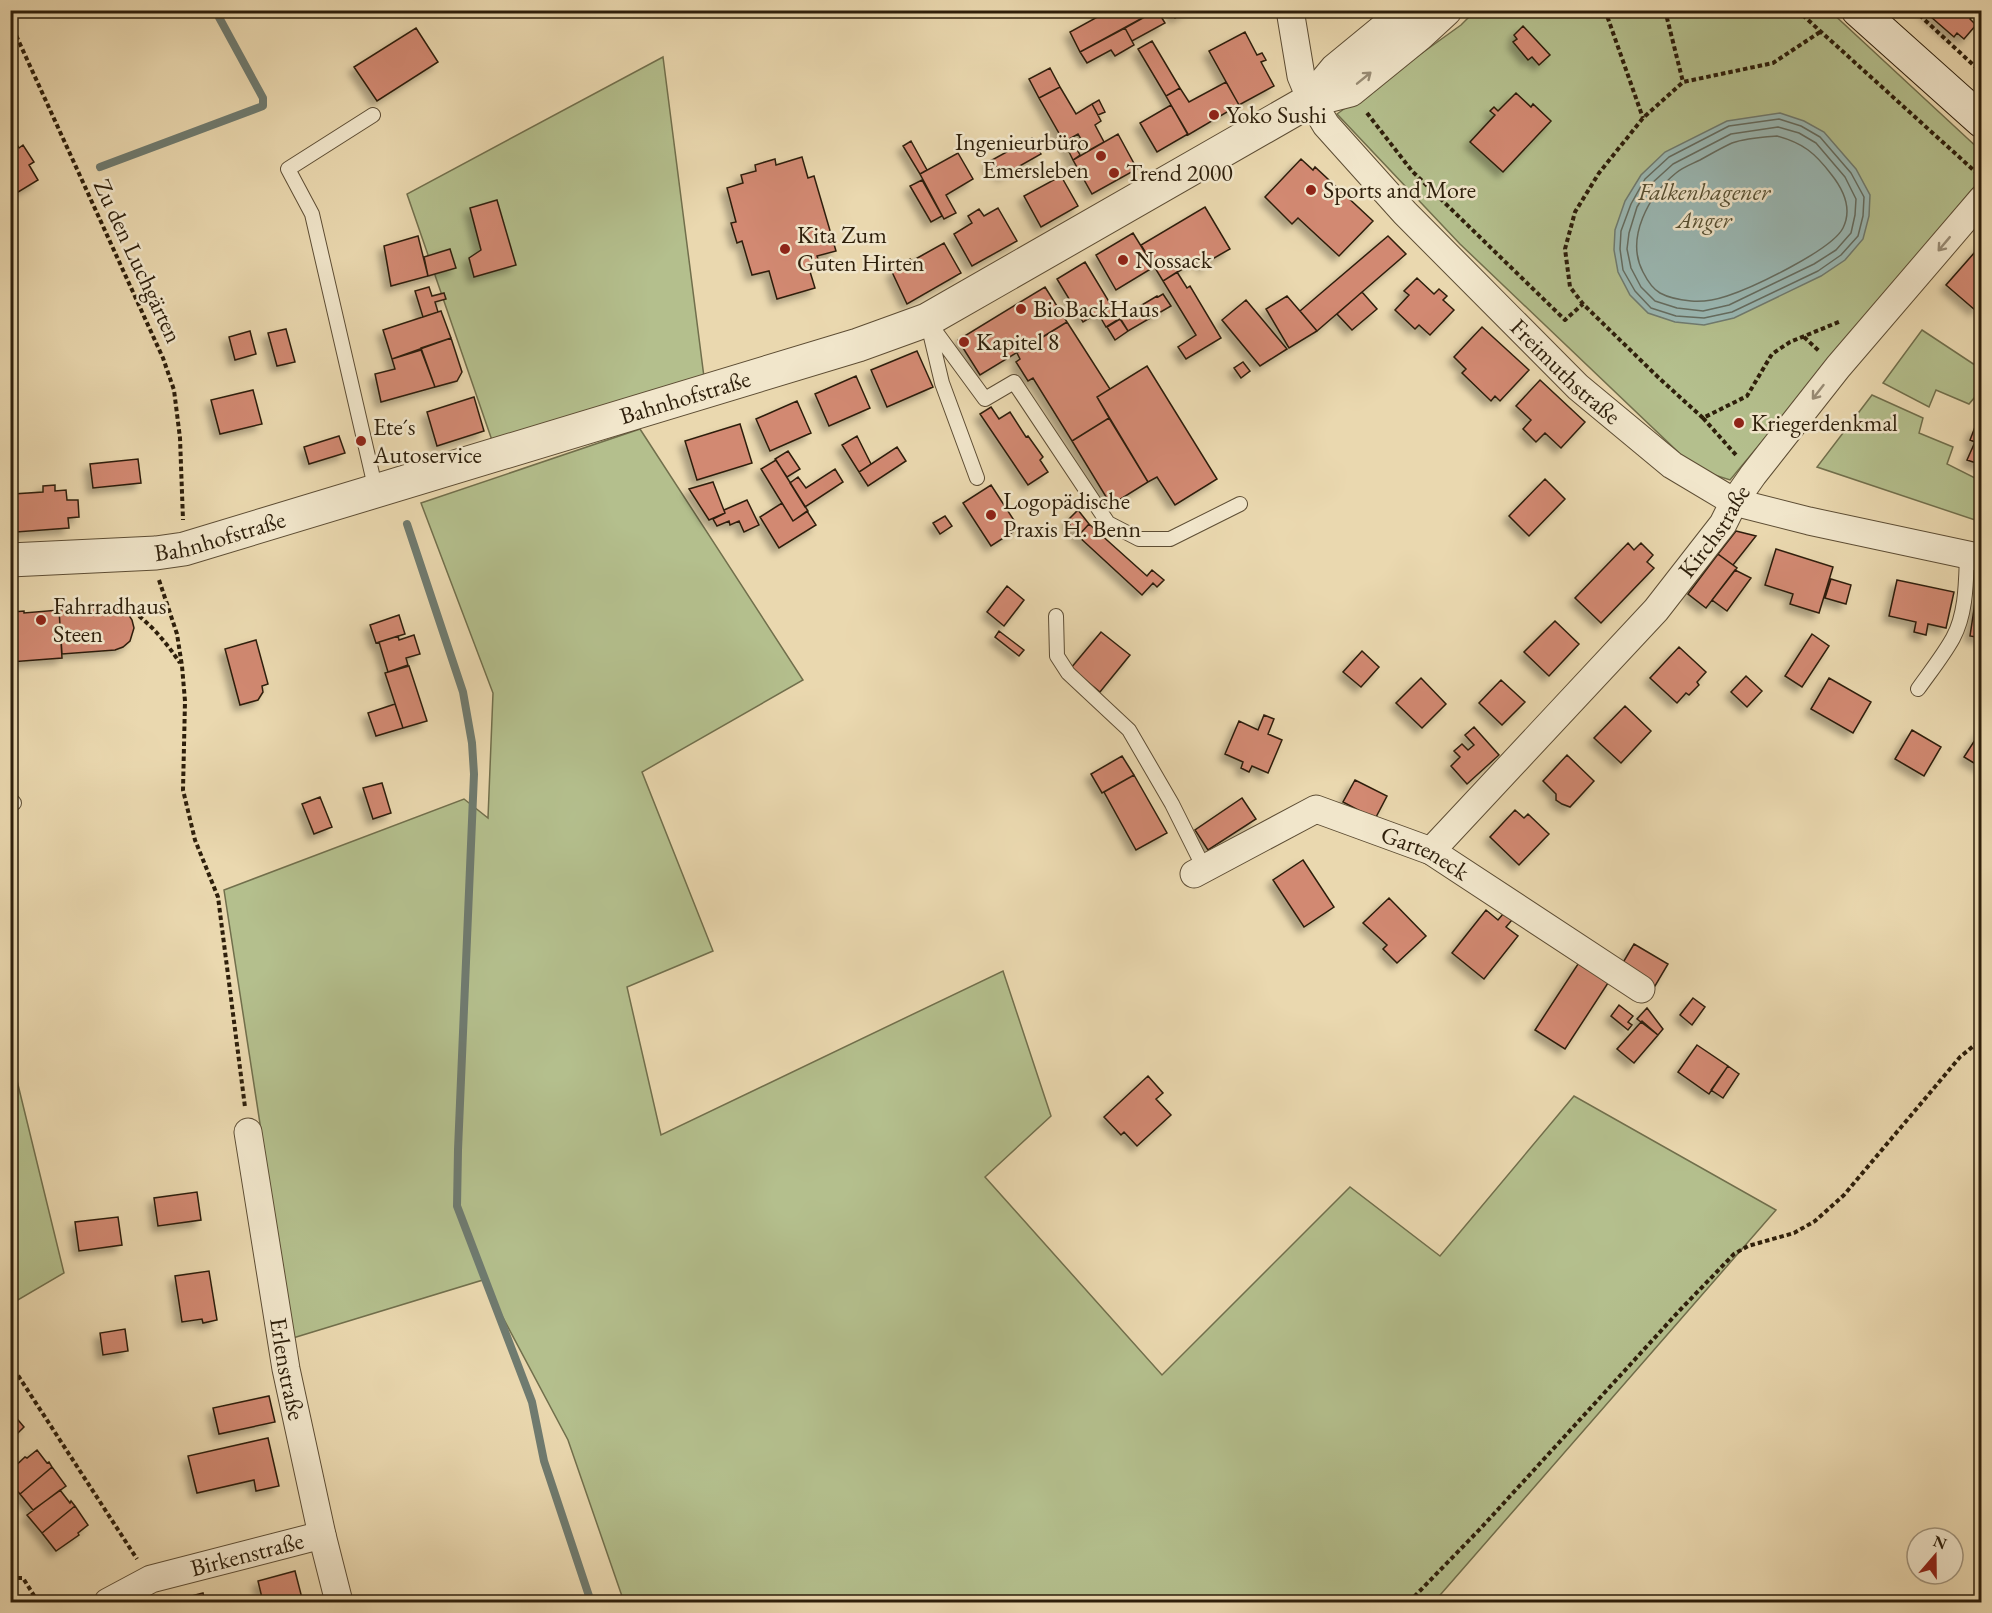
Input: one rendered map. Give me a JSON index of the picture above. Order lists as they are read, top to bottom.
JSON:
{
  "streets": {
    "street": [
      "Freimuthstraße",
      "Bahnhofstraße",
      "Kirchstraße",
      "Garteneck",
      "Erlenstraße",
      "Birkenstraße"
    ],
    "path": ["Zu den Luchgärten"]
  },
  "crossings": [
    ["Freimuthstraße", "Bahnhofstraße"],
    ["Freimuthstraße", "Kirchstraße"],
    ["Kirchstraße", "Garteneck"],
    ["Erlenstraße", "Birkenstraße"]
  ],
  "one_way": ["Kirchstraße"],
  "parks": ["Falkenhagener Anger"],
  "places": [
    "Yoko Sushi",
    "Ingenieurbüro Emersleben",
    "Trend 2000",
    "Sports and More",
    "Kita Zum Guten Hirten",
    "Nossack",
    "BioBackHaus",
    "Kapitel 8",
    "Kriegerdenkmal",
    "Ete´s Autoservice",
    "Logopädische Praxis H. Benn",
    "Fahrradhaus Steen"
  ],
  "north": "top"
}
